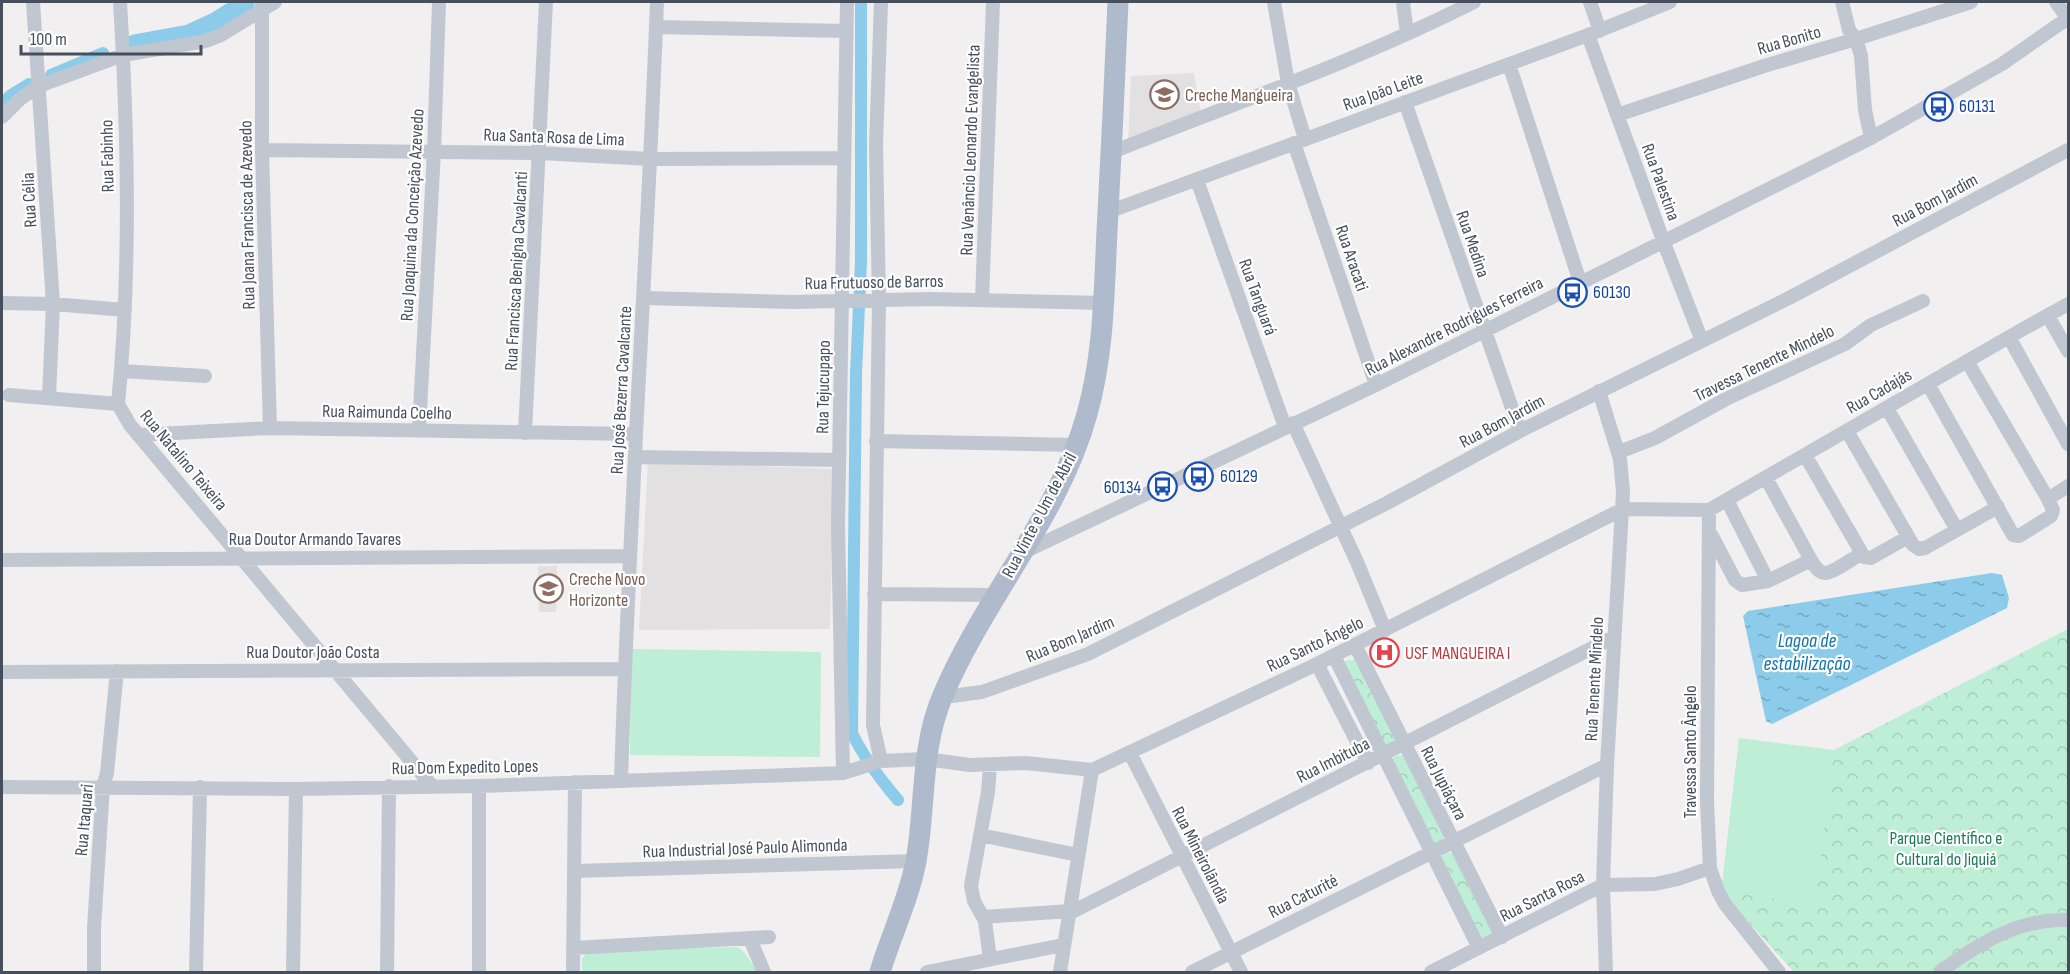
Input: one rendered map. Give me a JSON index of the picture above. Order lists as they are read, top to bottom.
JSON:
{
  "streets": {
    "main road": ["Rua Vinte e Um de Abril"],
    "street": [
      "Rua Bonito",
      "Rua João Leite",
      "Rua Santa Rosa de Lima",
      "Rua Venâncio Leonardo Evangelista",
      "Rua Fabinho",
      "Rua Palestina",
      "Rua Célia",
      "Rua Bom Jardim",
      "Rua Joana Francisca de Azevedo",
      "Rua Joaquina da Conceição Azevedo",
      "Rua Medina",
      "Rua Aracati",
      "Rua Francisca Benigna Cavalcanti",
      "Rua Frutuoso de Barros",
      "Rua Tanguará",
      "Rua Alexandre Rodrigues Ferreira",
      "Travessa Tenente Mindelo",
      "Rua Tejucupapo",
      "Rua José Bezerra Cavalcante",
      "Rua Cadajás",
      "Rua Raimunda Coelho",
      "Rua Natalino Teixeira",
      "Rua Doutor Armando Tavares",
      "Rua Santo Ângelo",
      "Rua Doutor João Costa",
      "Rua Tenente Mindelo",
      "Travessa Santo Ângelo",
      "Rua Imbituba",
      "Rua Dom Expedito Lopes",
      "Rua Jupiáçara",
      "Rua Itaquari",
      "Rua Industrial José Paulo Alimonda",
      "Rua Mineirolândia",
      "Rua Caturité",
      "Rua Santa Rosa"
    ]
  },
  "crossings": [
    ["Rua Bonito", "Rua Palestina"],
    ["Rua João Leite", "Rua Palestina"],
    ["Rua João Leite", "Rua Medina"],
    ["Rua João Leite", "Rua Aracati"],
    ["Rua João Leite", "Rua Tanguará"],
    ["Rua João Leite", "Rua Vinte e Um de Abril"],
    ["Rua Santa Rosa de Lima", "Rua Joana Francisca de Azevedo"],
    ["Rua Santa Rosa de Lima", "Rua Joaquina da Conceição Azevedo"],
    ["Rua Santa Rosa de Lima", "Rua Francisca Benigna Cavalcanti"],
    ["Rua Santa Rosa de Lima", "Rua Tejucupapo"],
    ["Rua Santa Rosa de Lima", "Rua José Bezerra Cavalcante"],
    ["Rua Venâncio Leonardo Evangelista", "Rua Frutuoso de Barros"],
    ["Rua Fabinho", "Rua Natalino Teixeira"],
    ["Rua Palestina", "Rua Bom Jardim"],
    ["Rua Palestina", "Rua Alexandre Rodrigues Ferreira"],
    ["Rua Bom Jardim", "Rua Medina"],
    ["Rua Bom Jardim", "Rua Tanguará"],
    ["Rua Bom Jardim", "Rua Vinte e Um de Abril"],
    ["Rua Bom Jardim", "Rua Tenente Mindelo"],
    ["Rua Joana Francisca de Azevedo", "Rua Raimunda Coelho"],
    ["Rua Joaquina da Conceição Azevedo", "Rua Raimunda Coelho"],
    ["Rua Medina", "Rua Alexandre Rodrigues Ferreira"],
    ["Rua Aracati", "Rua Alexandre Rodrigues Ferreira"],
    ["Rua Francisca Benigna Cavalcanti", "Rua Raimunda Coelho"],
    ["Rua Frutuoso de Barros", "Rua Tejucupapo"],
    ["Rua Frutuoso de Barros", "Rua José Bezerra Cavalcante"],
    ["Rua Frutuoso de Barros", "Rua Vinte e Um de Abril"],
    ["Rua Tanguará", "Rua Alexandre Rodrigues Ferreira"],
    ["Rua Tanguará", "Rua Santo Ângelo"],
    ["Rua Alexandre Rodrigues Ferreira", "Rua Vinte e Um de Abril"],
    ["Travessa Tenente Mindelo", "Rua Tenente Mindelo"],
    ["Rua Tejucupapo", "Rua Dom Expedito Lopes"],
    ["Rua José Bezerra Cavalcante", "Rua Raimunda Coelho"],
    ["Rua José Bezerra Cavalcante", "Rua Doutor Armando Tavares"],
    ["Rua José Bezerra Cavalcante", "Rua Doutor João Costa"],
    ["Rua José Bezerra Cavalcante", "Rua Dom Expedito Lopes"],
    ["Rua Cadajás", "Rua Santo Ângelo"],
    ["Rua Cadajás", "Travessa Santo Ângelo"],
    ["Rua Raimunda Coelho", "Rua Natalino Teixeira"],
    ["Rua Natalino Teixeira", "Rua Doutor Armando Tavares"],
    ["Rua Natalino Teixeira", "Rua Doutor João Costa"],
    ["Rua Natalino Teixeira", "Rua Dom Expedito Lopes"],
    ["Rua Vinte e Um de Abril", "Rua Santo Ângelo"],
    ["Rua Vinte e Um de Abril", "Rua Dom Expedito Lopes"],
    ["Rua Vinte e Um de Abril", "Rua Industrial José Paulo Alimonda"],
    ["Rua Santo Ângelo", "Rua Tenente Mindelo"],
    ["Rua Santo Ângelo", "Travessa Santo Ângelo"],
    ["Rua Santo Ângelo", "Rua Dom Expedito Lopes"],
    ["Rua Santo Ângelo", "Rua Jupiáçara"],
    ["Rua Santo Ângelo", "Rua Mineirolândia"],
    ["Rua Doutor João Costa", "Rua Itaquari"],
    ["Rua Tenente Mindelo", "Rua Imbituba"],
    ["Rua Tenente Mindelo", "Rua Santa Rosa"],
    ["Travessa Santo Ângelo", "Rua Santa Rosa"],
    ["Rua Imbituba", "Rua Jupiáçara"],
    ["Rua Imbituba", "Rua Mineirolândia"],
    ["Rua Dom Expedito Lopes", "Rua Itaquari"],
    ["Rua Jupiáçara", "Rua Caturité"],
    ["Rua Jupiáçara", "Rua Santa Rosa"],
    ["Rua Mineirolândia", "Rua Caturité"]
  ],
  "water": ["Lagoa de estabilização"],
  "parks": ["Parque Científico e Cultural do Jiquiá"],
  "places": {
    "school or university": ["Creche Mangueira", "Creche Novo Horizonte"],
    "bus stop": [
      "60131",
      "60130",
      "60129",
      "60134"
    ],
    "hospital": ["USF MANGUEIRA I"]
  },
  "scale_bar": "100 m"
}
